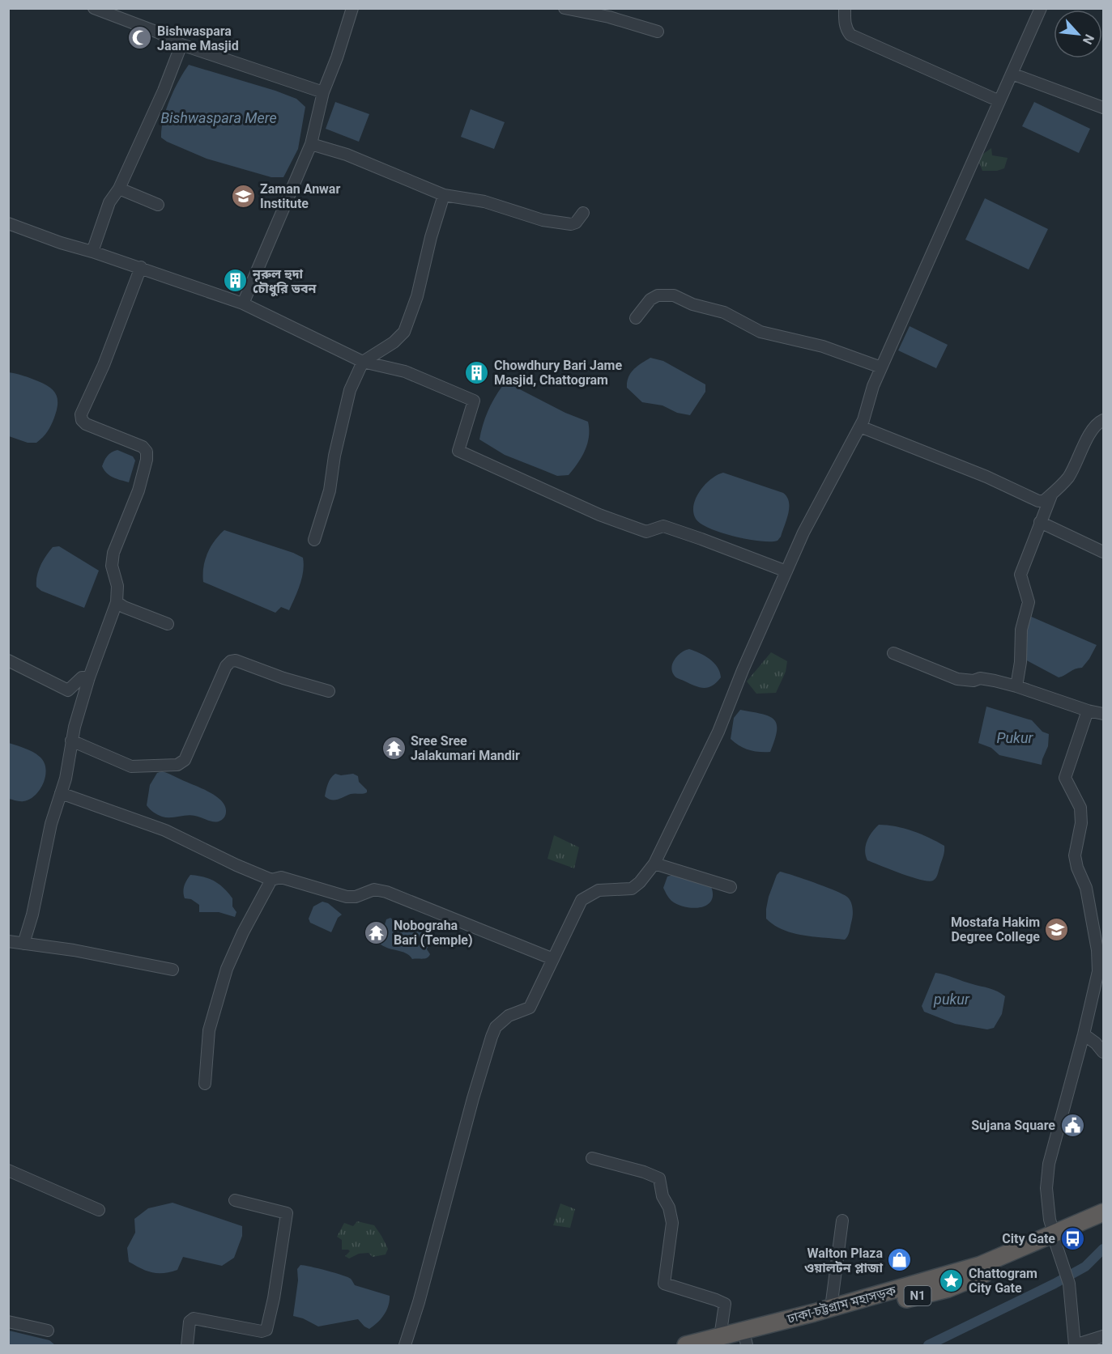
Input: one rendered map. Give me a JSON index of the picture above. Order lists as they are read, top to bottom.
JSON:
{
  "streets": {
    "highway": ["N1", "ঢাকা-চট্টগ্রাম মহাসড়ক"]
  },
  "water": ["Bishwaspara Mere", "Pukur", "pukur"],
  "places": {
    "mosque": ["Bishwaspara Jaame Masjid"],
    "school or university": ["Zaman Anwar Institute", "Mostafa Hakim Degree College"],
    "building": ["নুরুল হুদা চৌধুরি ভবন", "Chowdhury Bari Jame Masjid, Chattogram"],
    "temple": ["Sree Sree Jalakumari Mandir", "Nobograha Bari (Temple)"],
    "public building": ["Sujana Square"],
    "bus stop": ["City Gate"],
    "shop": ["Walton Plaza ওয়ালটন প্লাজা"],
    "place": ["Chattogram City Gate"]
  },
  "north": "bottom right"
}
